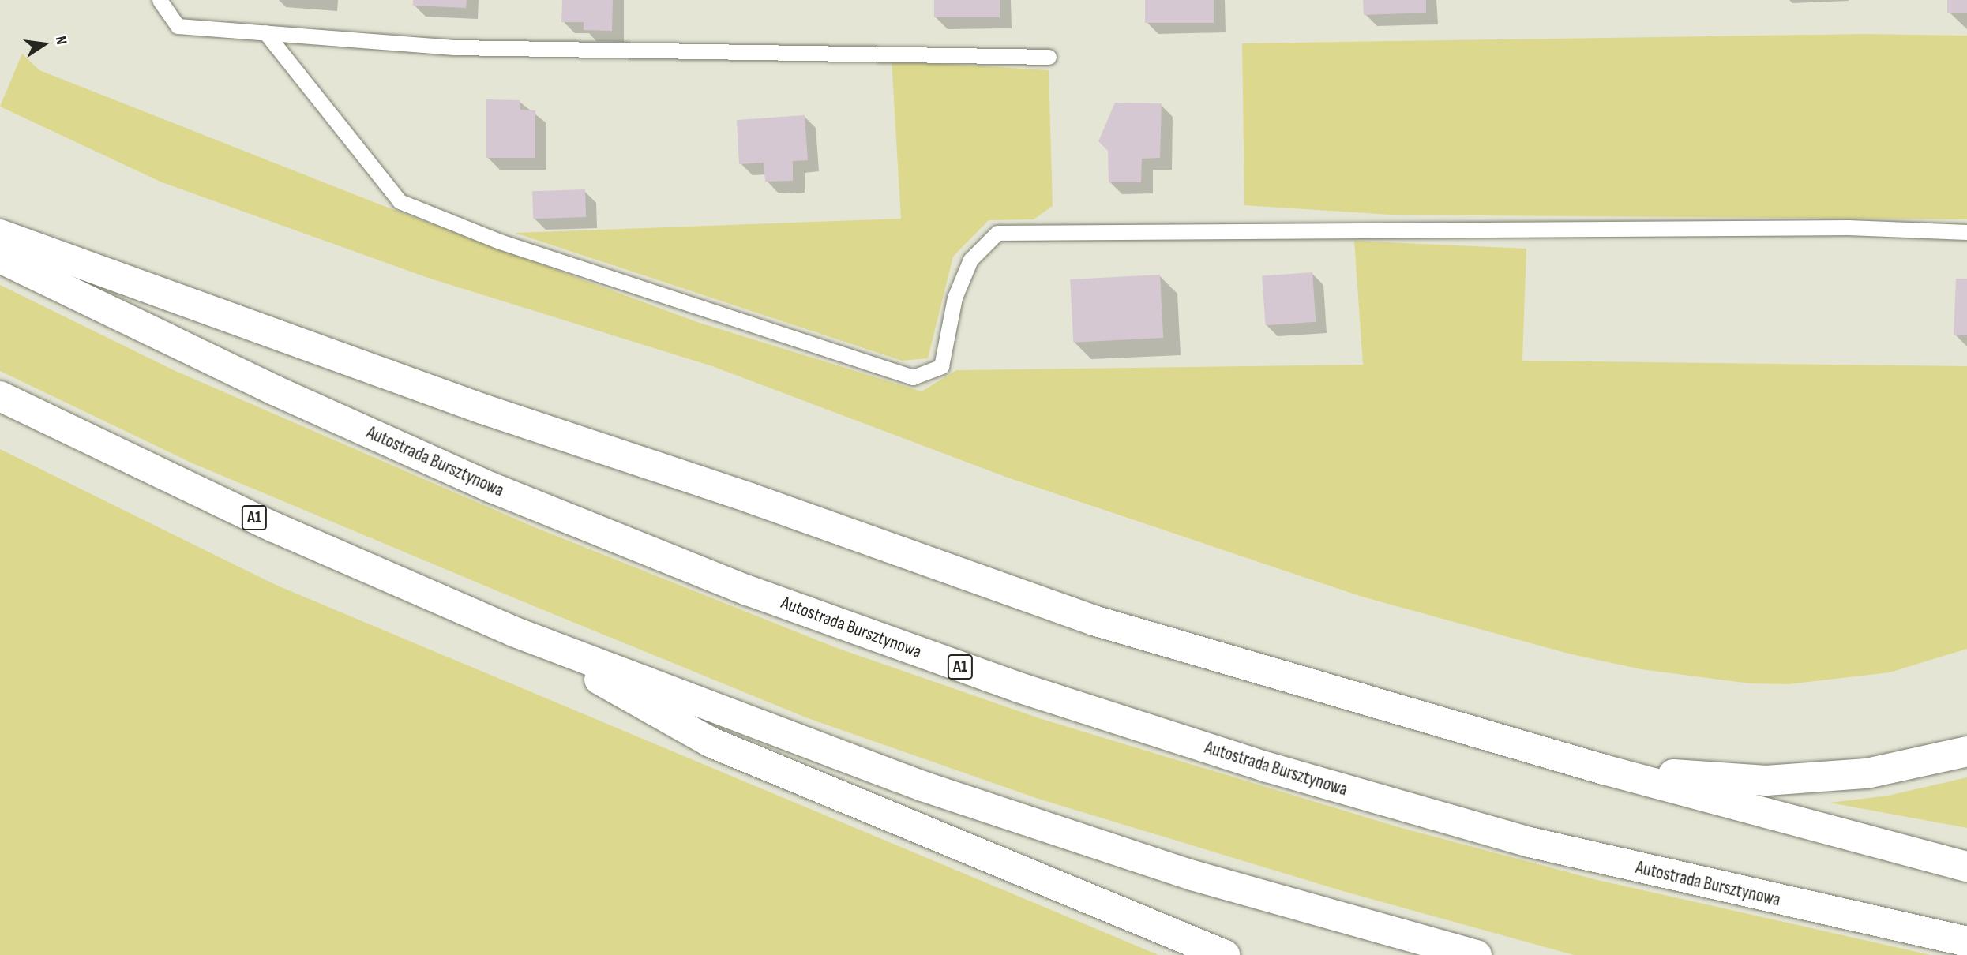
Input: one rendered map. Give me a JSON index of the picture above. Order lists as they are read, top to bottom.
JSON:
{
  "streets": {
    "highway": ["Autostrada Bursztynowa", "A1"]
  },
  "north": "right"
}
